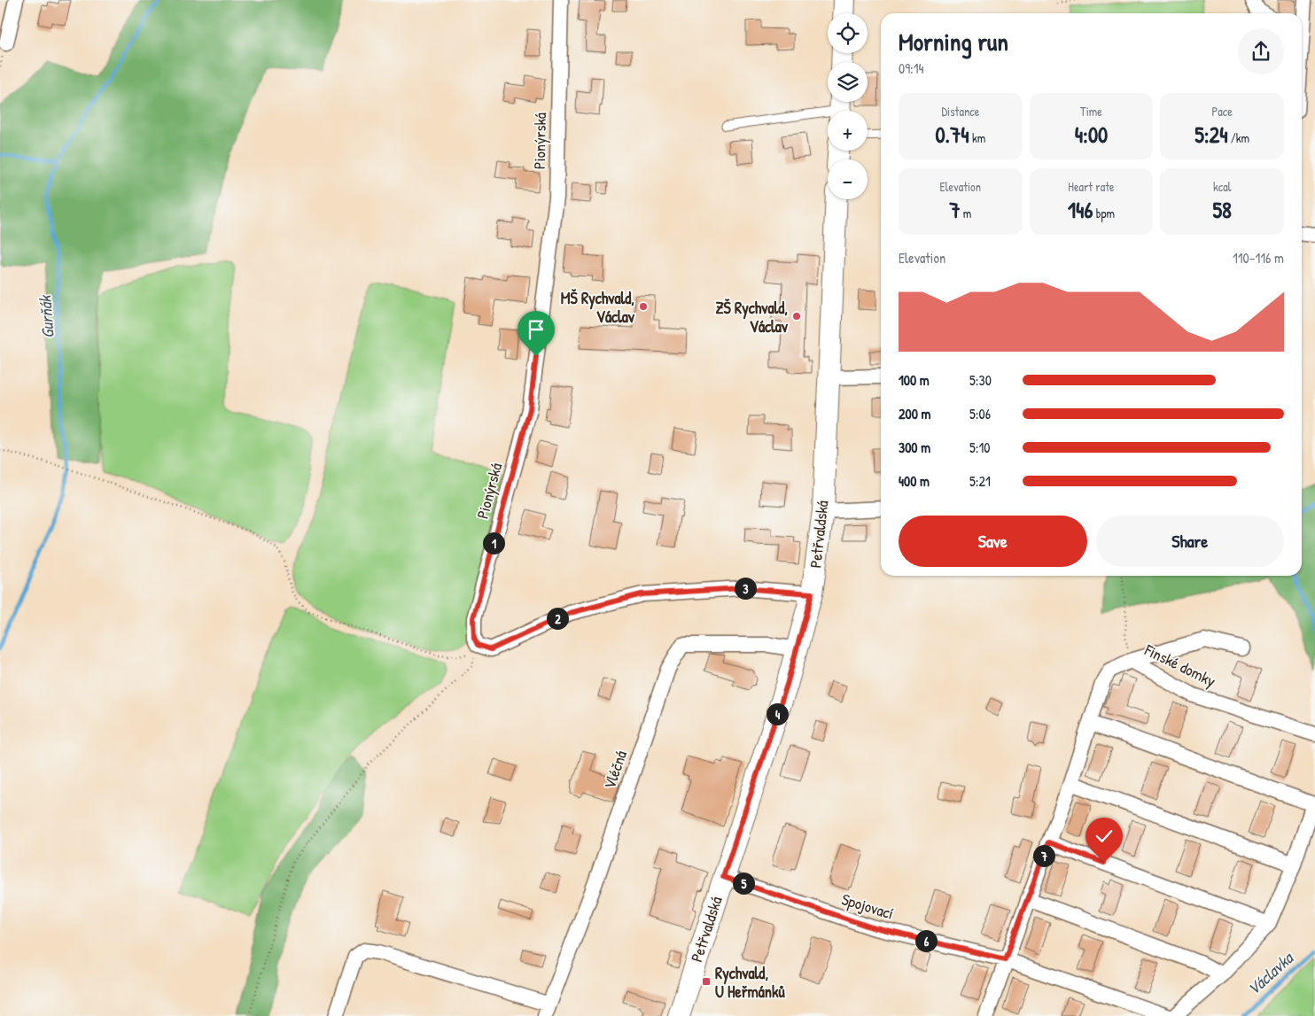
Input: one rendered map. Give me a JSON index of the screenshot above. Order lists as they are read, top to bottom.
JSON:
{
  "streets": {
    "street": [
      "Pionýrská",
      "Petřvaldská",
      "Finské domky",
      "Vléčná",
      "Spojovací"
    ]
  },
  "crossings": [
    ["Pionýrská", "Petřvaldská"],
    ["Petřvaldská", "Vléčná"],
    ["Petřvaldská", "Spojovací"],
    ["Finské domky", "Spojovací"]
  ],
  "water": ["Gurňák", "Václavka"],
  "places": {
    "other": ["MŠ Rychvald, Václav", "ZŠ Rychvald, Václav"],
    "transit": ["Rychvald, U Heřmánků"]
  },
  "page": {
    "map_buttons": ["+", "−"],
    "heading": ["Morning run", "09:14"],
    "stats": [
      ["Distance", "0.74 km"],
      ["Time", "4:00"],
      ["Pace", "5:24 /km"],
      ["Elevation", "7 m"],
      ["Heart rate", "146 bpm"],
      ["kcal", "58"]
    ],
    "chart": ["Elevation", "110–116 m"],
    "list": [
      {
        "name": "100 m",
        "note": "5:30"
      },
      {
        "name": "200 m",
        "note": "5:06"
      },
      {
        "name": "300 m",
        "note": "5:10"
      },
      {
        "name": "400 m",
        "note": "5:21"
      }
    ],
    "buttons": ["Save", "Share"],
    "pins": [
      "1",
      "3",
      "2",
      "4",
      "7",
      "5",
      "6"
    ]
  }
}
